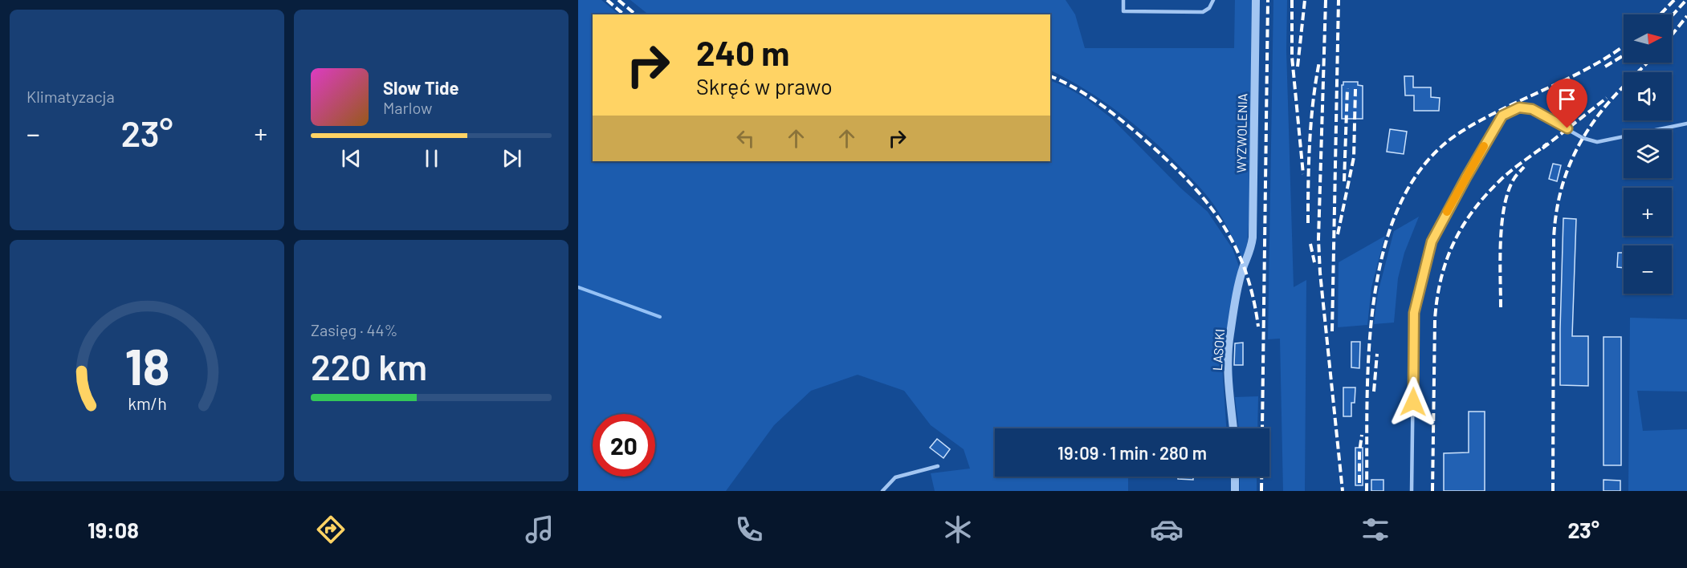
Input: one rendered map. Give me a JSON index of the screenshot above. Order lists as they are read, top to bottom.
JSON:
{
  "streets": {
    "street": ["WYZWOLENIA", "LASOKI"]
  },
  "crossings": [
    ["WYZWOLENIA", "LASOKI"]
  ],
  "north": "right",
  "page": {
    "tile": [
      "Klimatyzacja",
      ["Zasięg · 44%", "220 km"]
    ],
    "map_buttons": ["+", "−"],
    "turn": ["240 m", "Skręć w prawo"],
    "song": ["Slow Tide", "Marlow"],
    "heat": ["−", "23°", "+"],
    "limit": "20",
    "trip": "19:09 · 1 min · 280 m",
    "tabs": ["19:08", "23°"],
    "gauge": ["18", "km/h"]
  }
}
